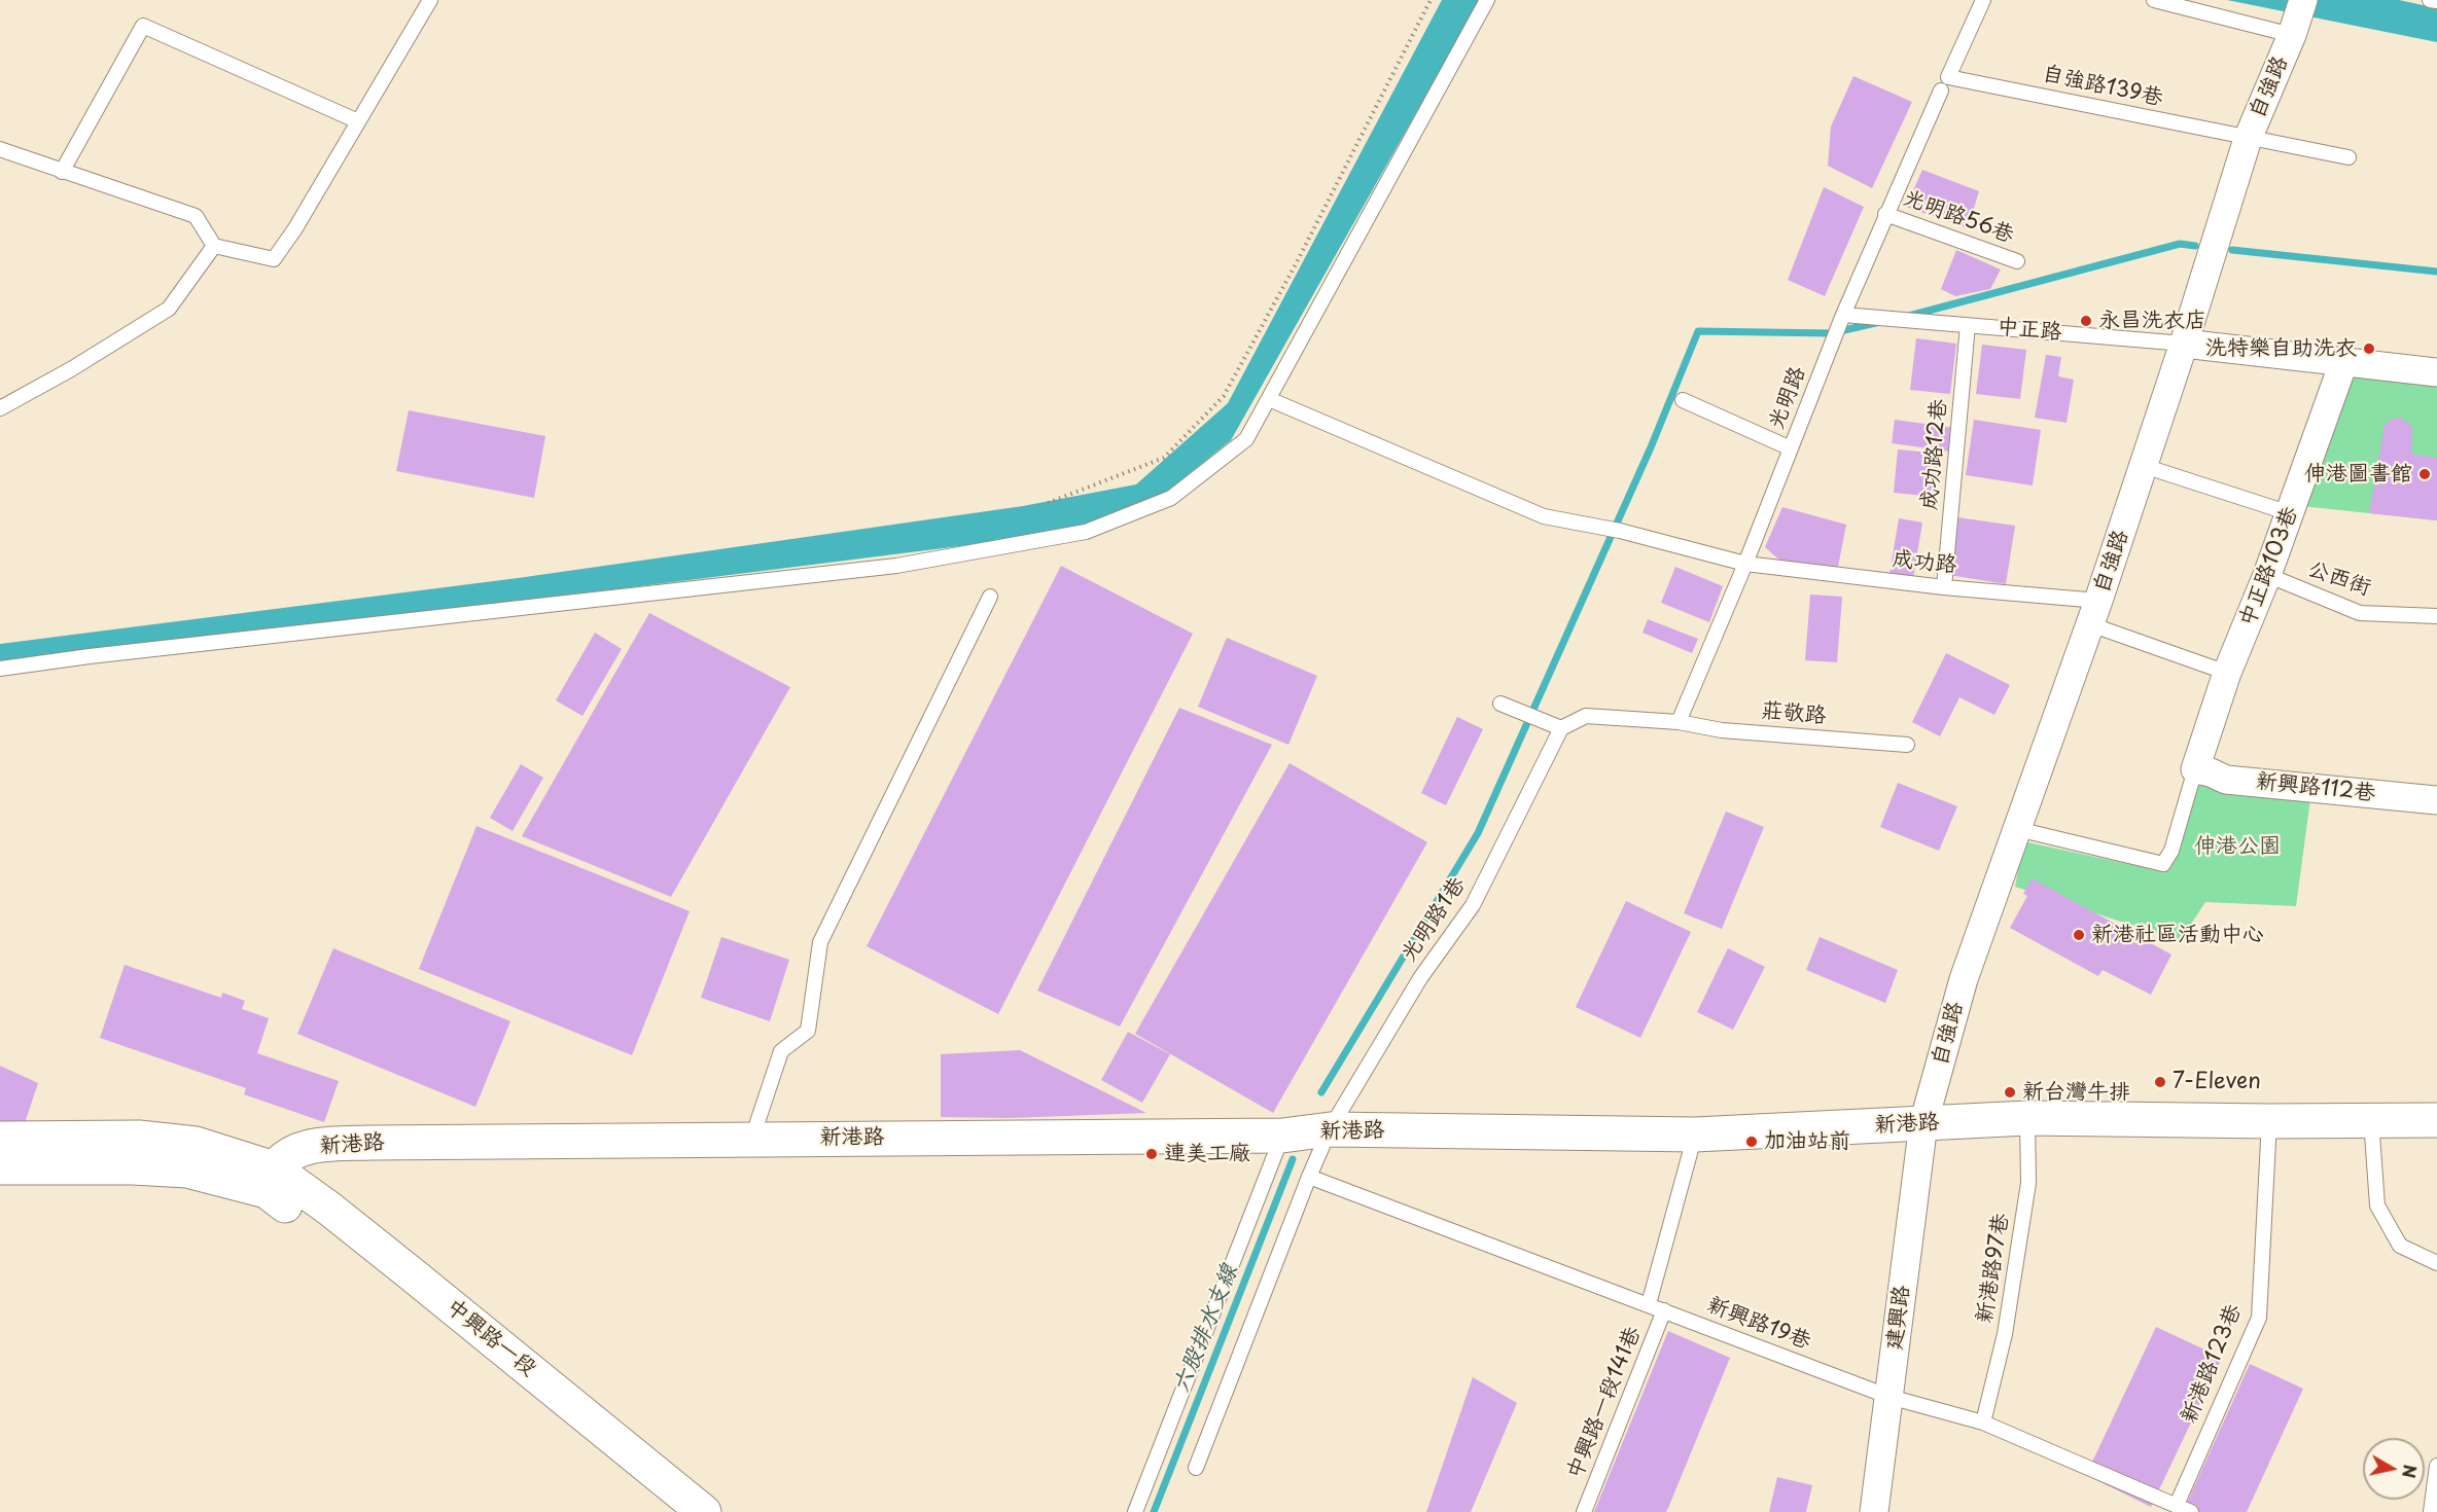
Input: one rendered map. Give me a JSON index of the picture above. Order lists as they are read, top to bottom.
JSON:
{
  "streets": {
    "street": [
      "自強路",
      "中正路",
      "中正路103巷",
      "新興路112巷",
      "新港路",
      "建興路",
      "中興路一段"
    ],
    "lane": [
      "自強路139巷",
      "光明路56巷",
      "光明路",
      "成功路12巷",
      "成功路",
      "公西街",
      "莊敬路",
      "光明路1巷",
      "新港路97巷",
      "新興路19巷",
      "新港路123巷",
      "中興路一段141巷"
    ]
  },
  "crossings": [
    ["自強路139巷", "自強路"],
    ["自強路", "中正路"],
    ["自強路", "成功路"],
    ["自強路", "新港路"],
    ["自強路", "建興路"],
    ["光明路56巷", "光明路"],
    ["中正路", "光明路"],
    ["中正路", "成功路12巷"],
    ["中正路", "中正路103巷"],
    ["光明路", "成功路"],
    ["光明路", "莊敬路"],
    ["成功路12巷", "成功路"],
    ["成功路", "中正路103巷"],
    ["中正路103巷", "公西街"],
    ["中正路103巷", "新興路112巷"],
    ["光明路1巷", "新港路"],
    ["光明路1巷", "新興路19巷"],
    ["新港路", "新港路97巷"],
    ["新港路", "建興路"],
    ["新港路", "中興路一段"],
    ["新港路", "新港路123巷"],
    ["新港路97巷", "新興路19巷"],
    ["建興路", "新興路19巷"],
    ["新興路19巷", "新港路123巷"],
    ["新興路19巷", "中興路一段141巷"]
  ],
  "water": ["六股排水支線"],
  "parks": ["伸港公園"],
  "places": [
    "永昌洗衣店",
    "洗特樂自助洗衣",
    "伸港圖書館",
    "新港社區活動中心",
    "7-Eleven",
    "新台灣牛排",
    "加油站前",
    "連美工廠"
  ],
  "north": "right"
}
